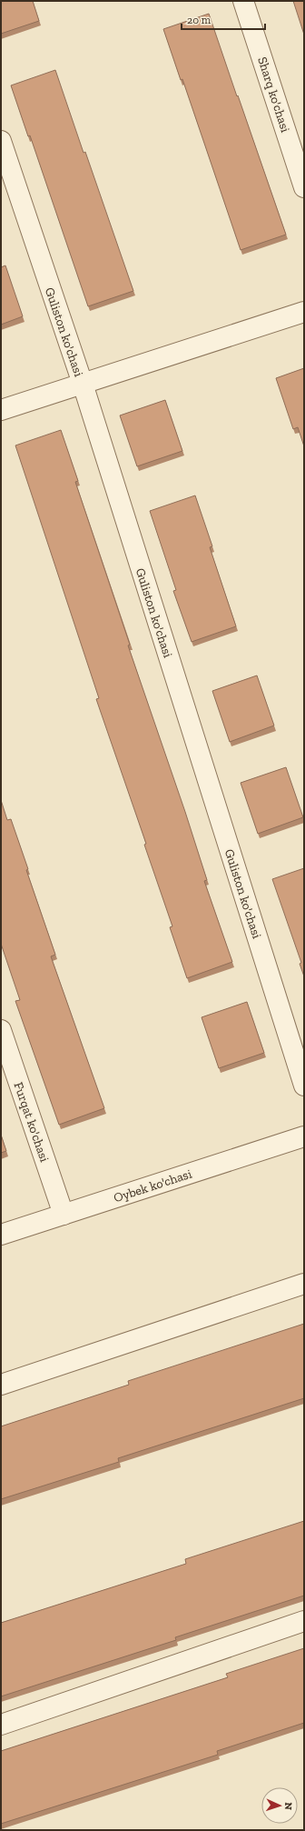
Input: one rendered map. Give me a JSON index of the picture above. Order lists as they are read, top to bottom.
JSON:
{
  "streets": {
    "street": [
      "Sharq ko'chasi",
      "Guliston ko'chasi",
      "Furqat ko'chasi",
      "Oybek ko'chasi"
    ]
  },
  "crossings": [
    ["Furqat ko'chasi", "Oybek ko'chasi"]
  ],
  "scale_bar": "20 m",
  "north": "right"
}
